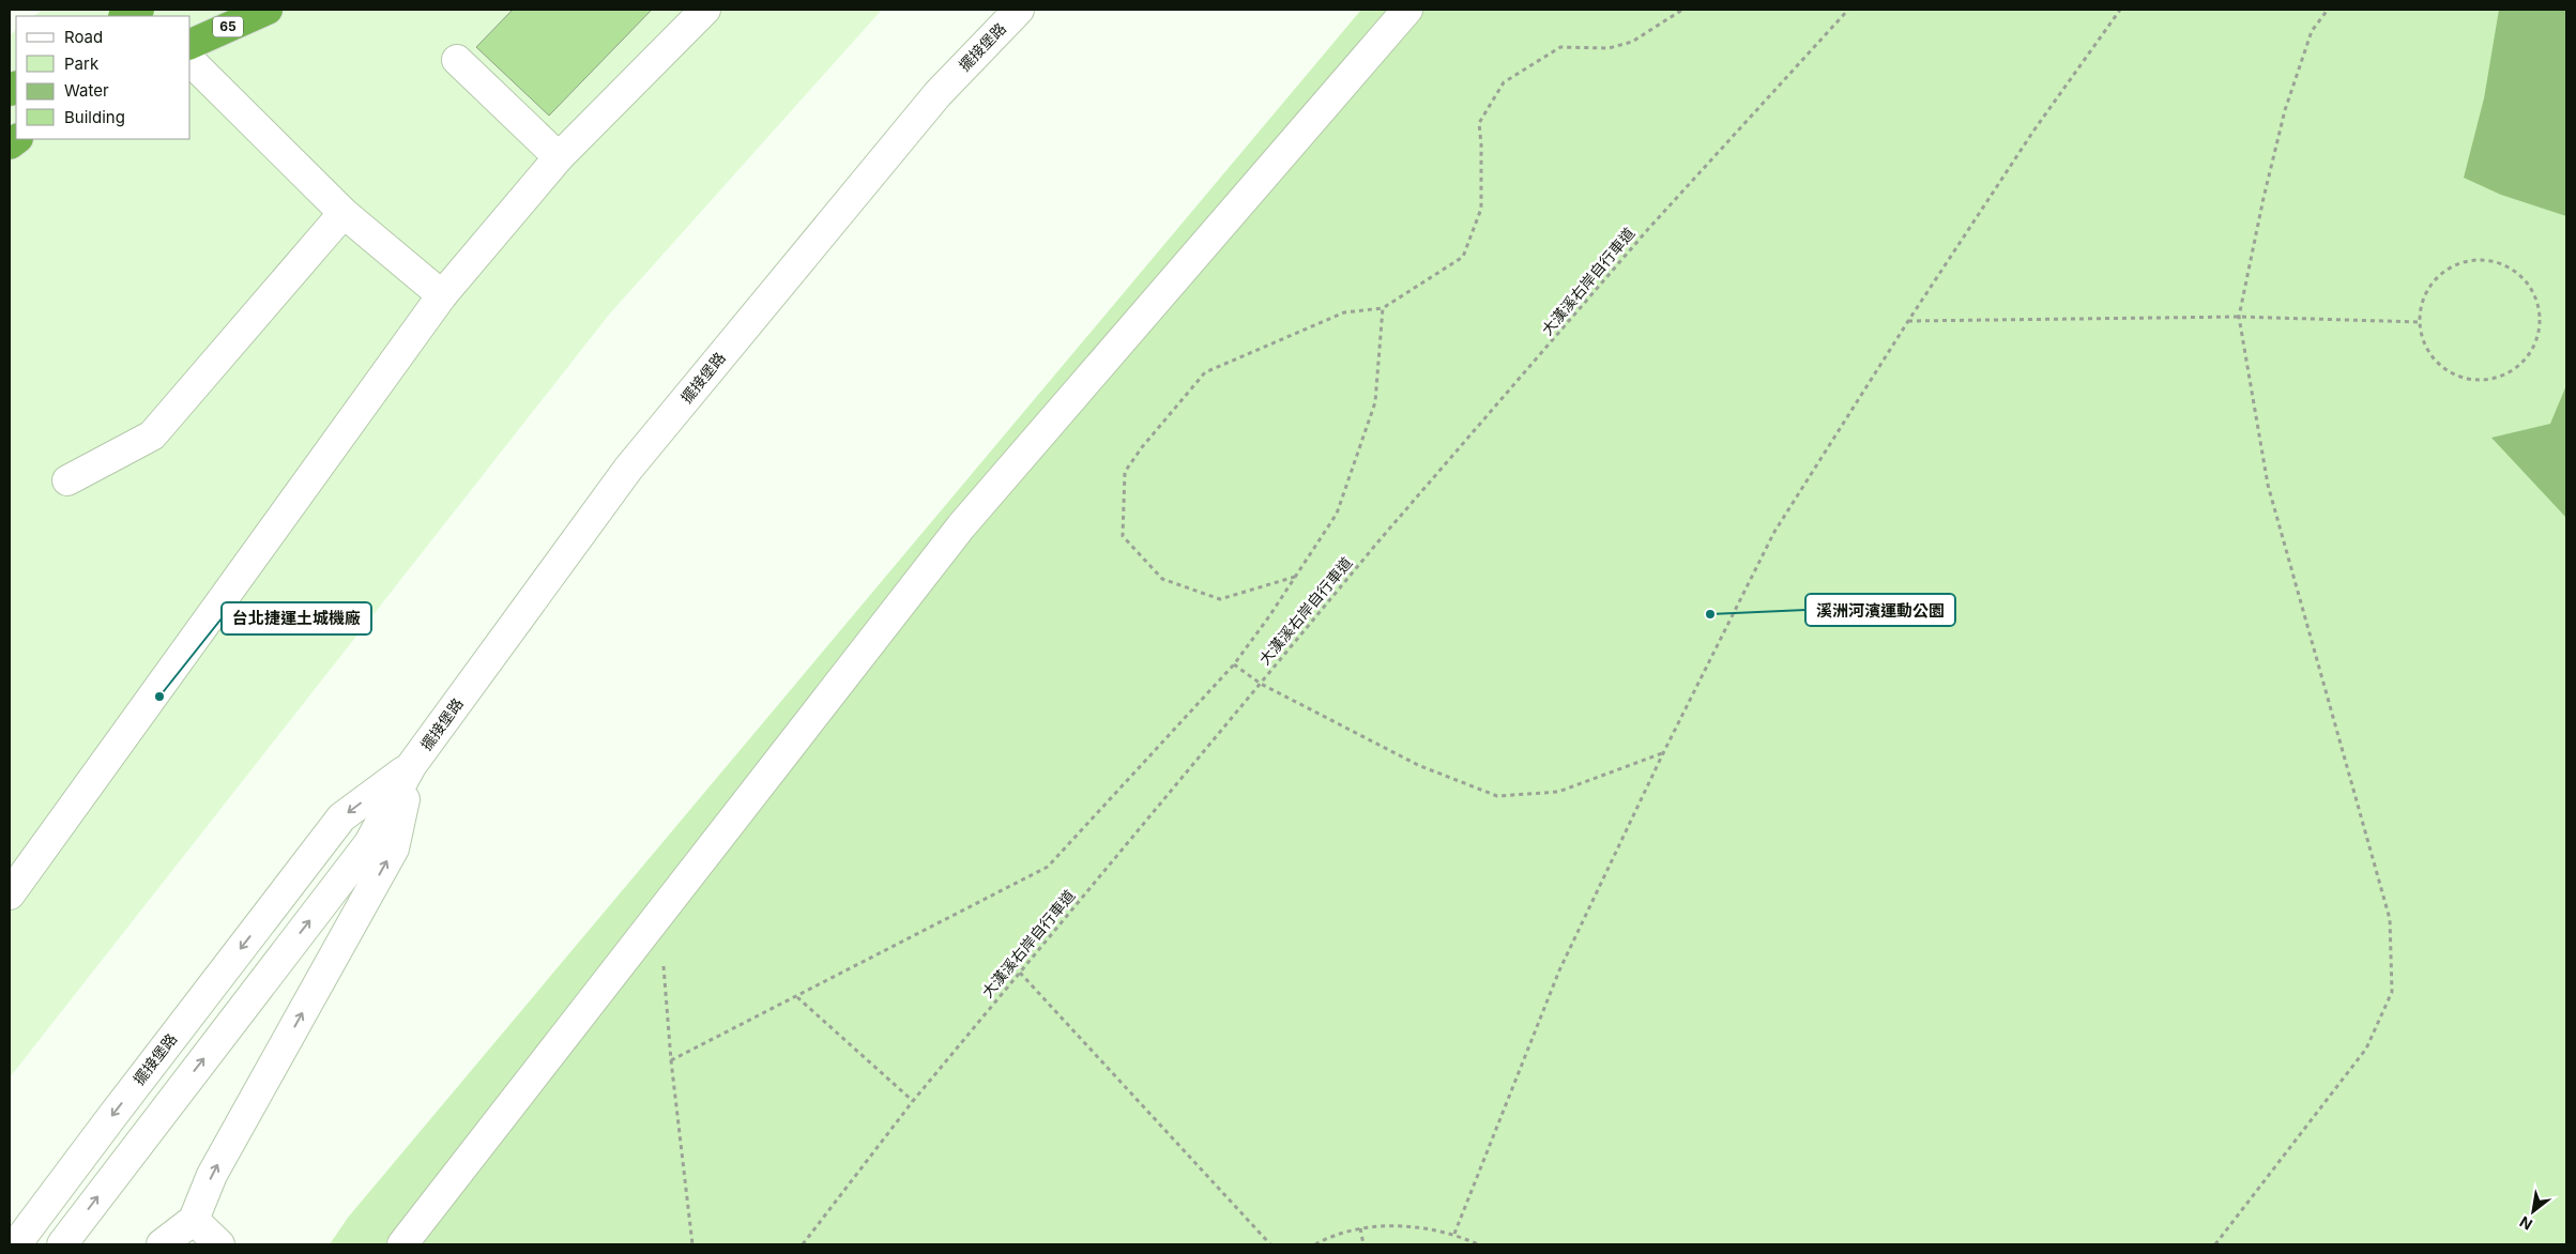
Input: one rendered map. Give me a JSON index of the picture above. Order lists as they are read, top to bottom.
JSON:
{
  "streets": {
    "highway": ["65"],
    "street": ["擺接堡路"],
    "path": ["大漢溪右岸自行車道"]
  },
  "places": ["溪洲河濱運動公園", "台北捷運土城機廠"],
  "legend": [
    "Road",
    "Park",
    "Water",
    "Building"
  ],
  "north": "bottom left"
}
